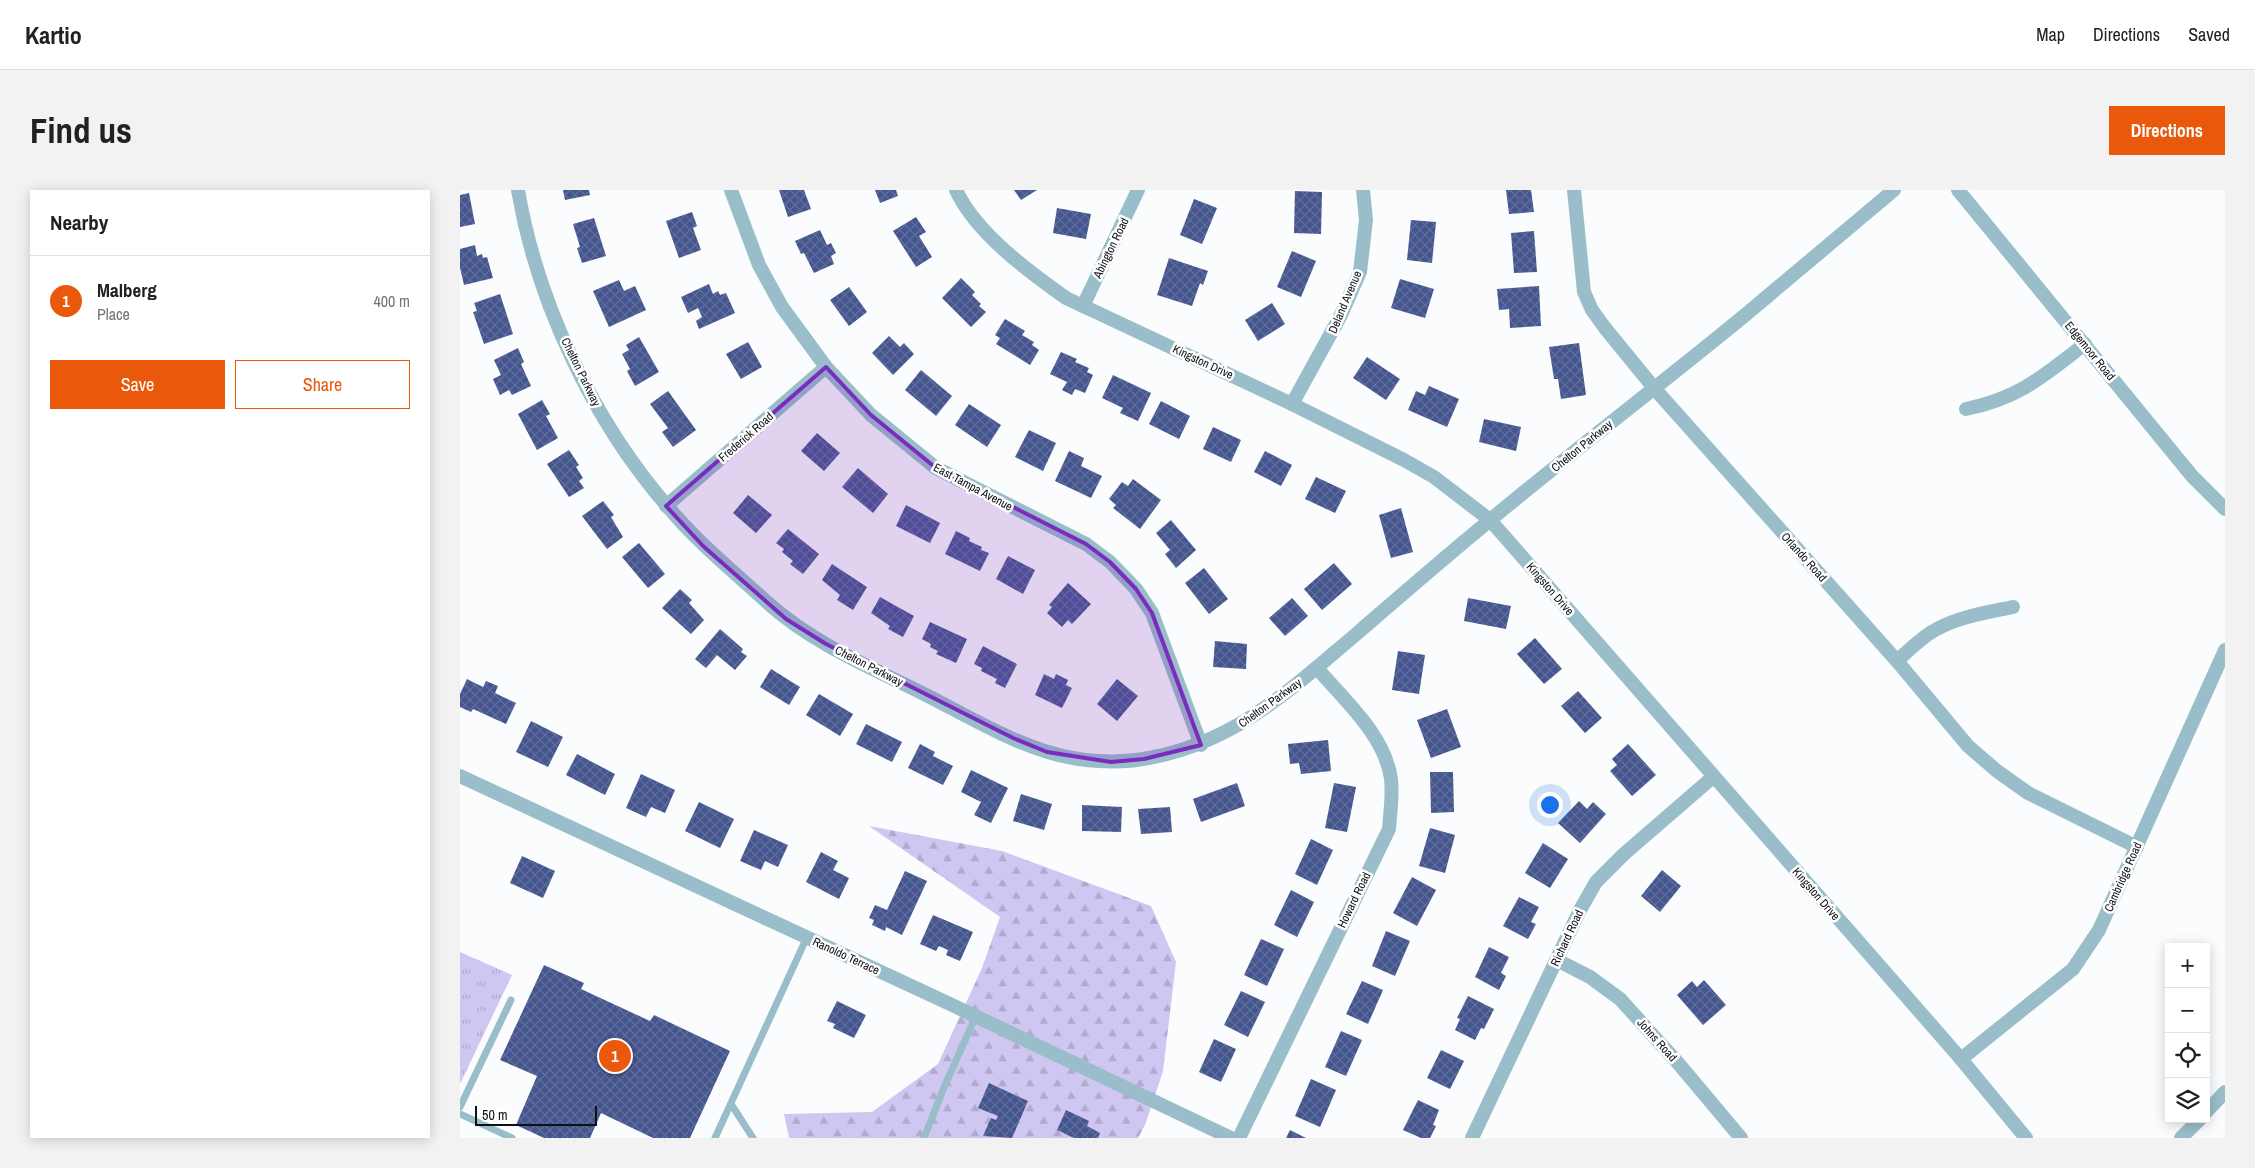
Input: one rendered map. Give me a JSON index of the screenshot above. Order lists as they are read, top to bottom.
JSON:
{
  "streets": {
    "street": [
      "Abington Road",
      "Deland Avenue",
      "Edgemoor Road",
      "Kingston Drive",
      "Chelton Parkway",
      "Frederick Road",
      "East Tampa Avenue",
      "Orlando Road",
      "Cambridge Road",
      "Howard Road",
      "Richard Road",
      "Ranoldo Terrace",
      "Johns Road"
    ]
  },
  "crossings": [
    ["Abington Road", "Kingston Drive"],
    ["Deland Avenue", "Kingston Drive"],
    ["Kingston Drive", "Chelton Parkway"],
    ["Kingston Drive", "Cambridge Road"],
    ["Kingston Drive", "Richard Road"],
    ["Chelton Parkway", "Frederick Road"],
    ["Chelton Parkway", "East Tampa Avenue"],
    ["Chelton Parkway", "Orlando Road"],
    ["Chelton Parkway", "Howard Road"],
    ["Frederick Road", "East Tampa Avenue"],
    ["Orlando Road", "Cambridge Road"],
    ["Richard Road", "Johns Road"]
  ],
  "scale_bar": "50 m",
  "page": {
    "header": "Kartio",
    "nav": ["Map", "Directions", "Saved"],
    "buttons": [
      "Directions",
      ["Save", "Share"]
    ],
    "title": "Find us",
    "heading": "Nearby",
    "list": [
      {
        "mark": "1",
        "name": "Malberg",
        "note": "Place",
        "value": "400 m"
      }
    ],
    "map_buttons": ["+", "−"],
    "pins": "1",
    "scale": "50 m"
  }
}
